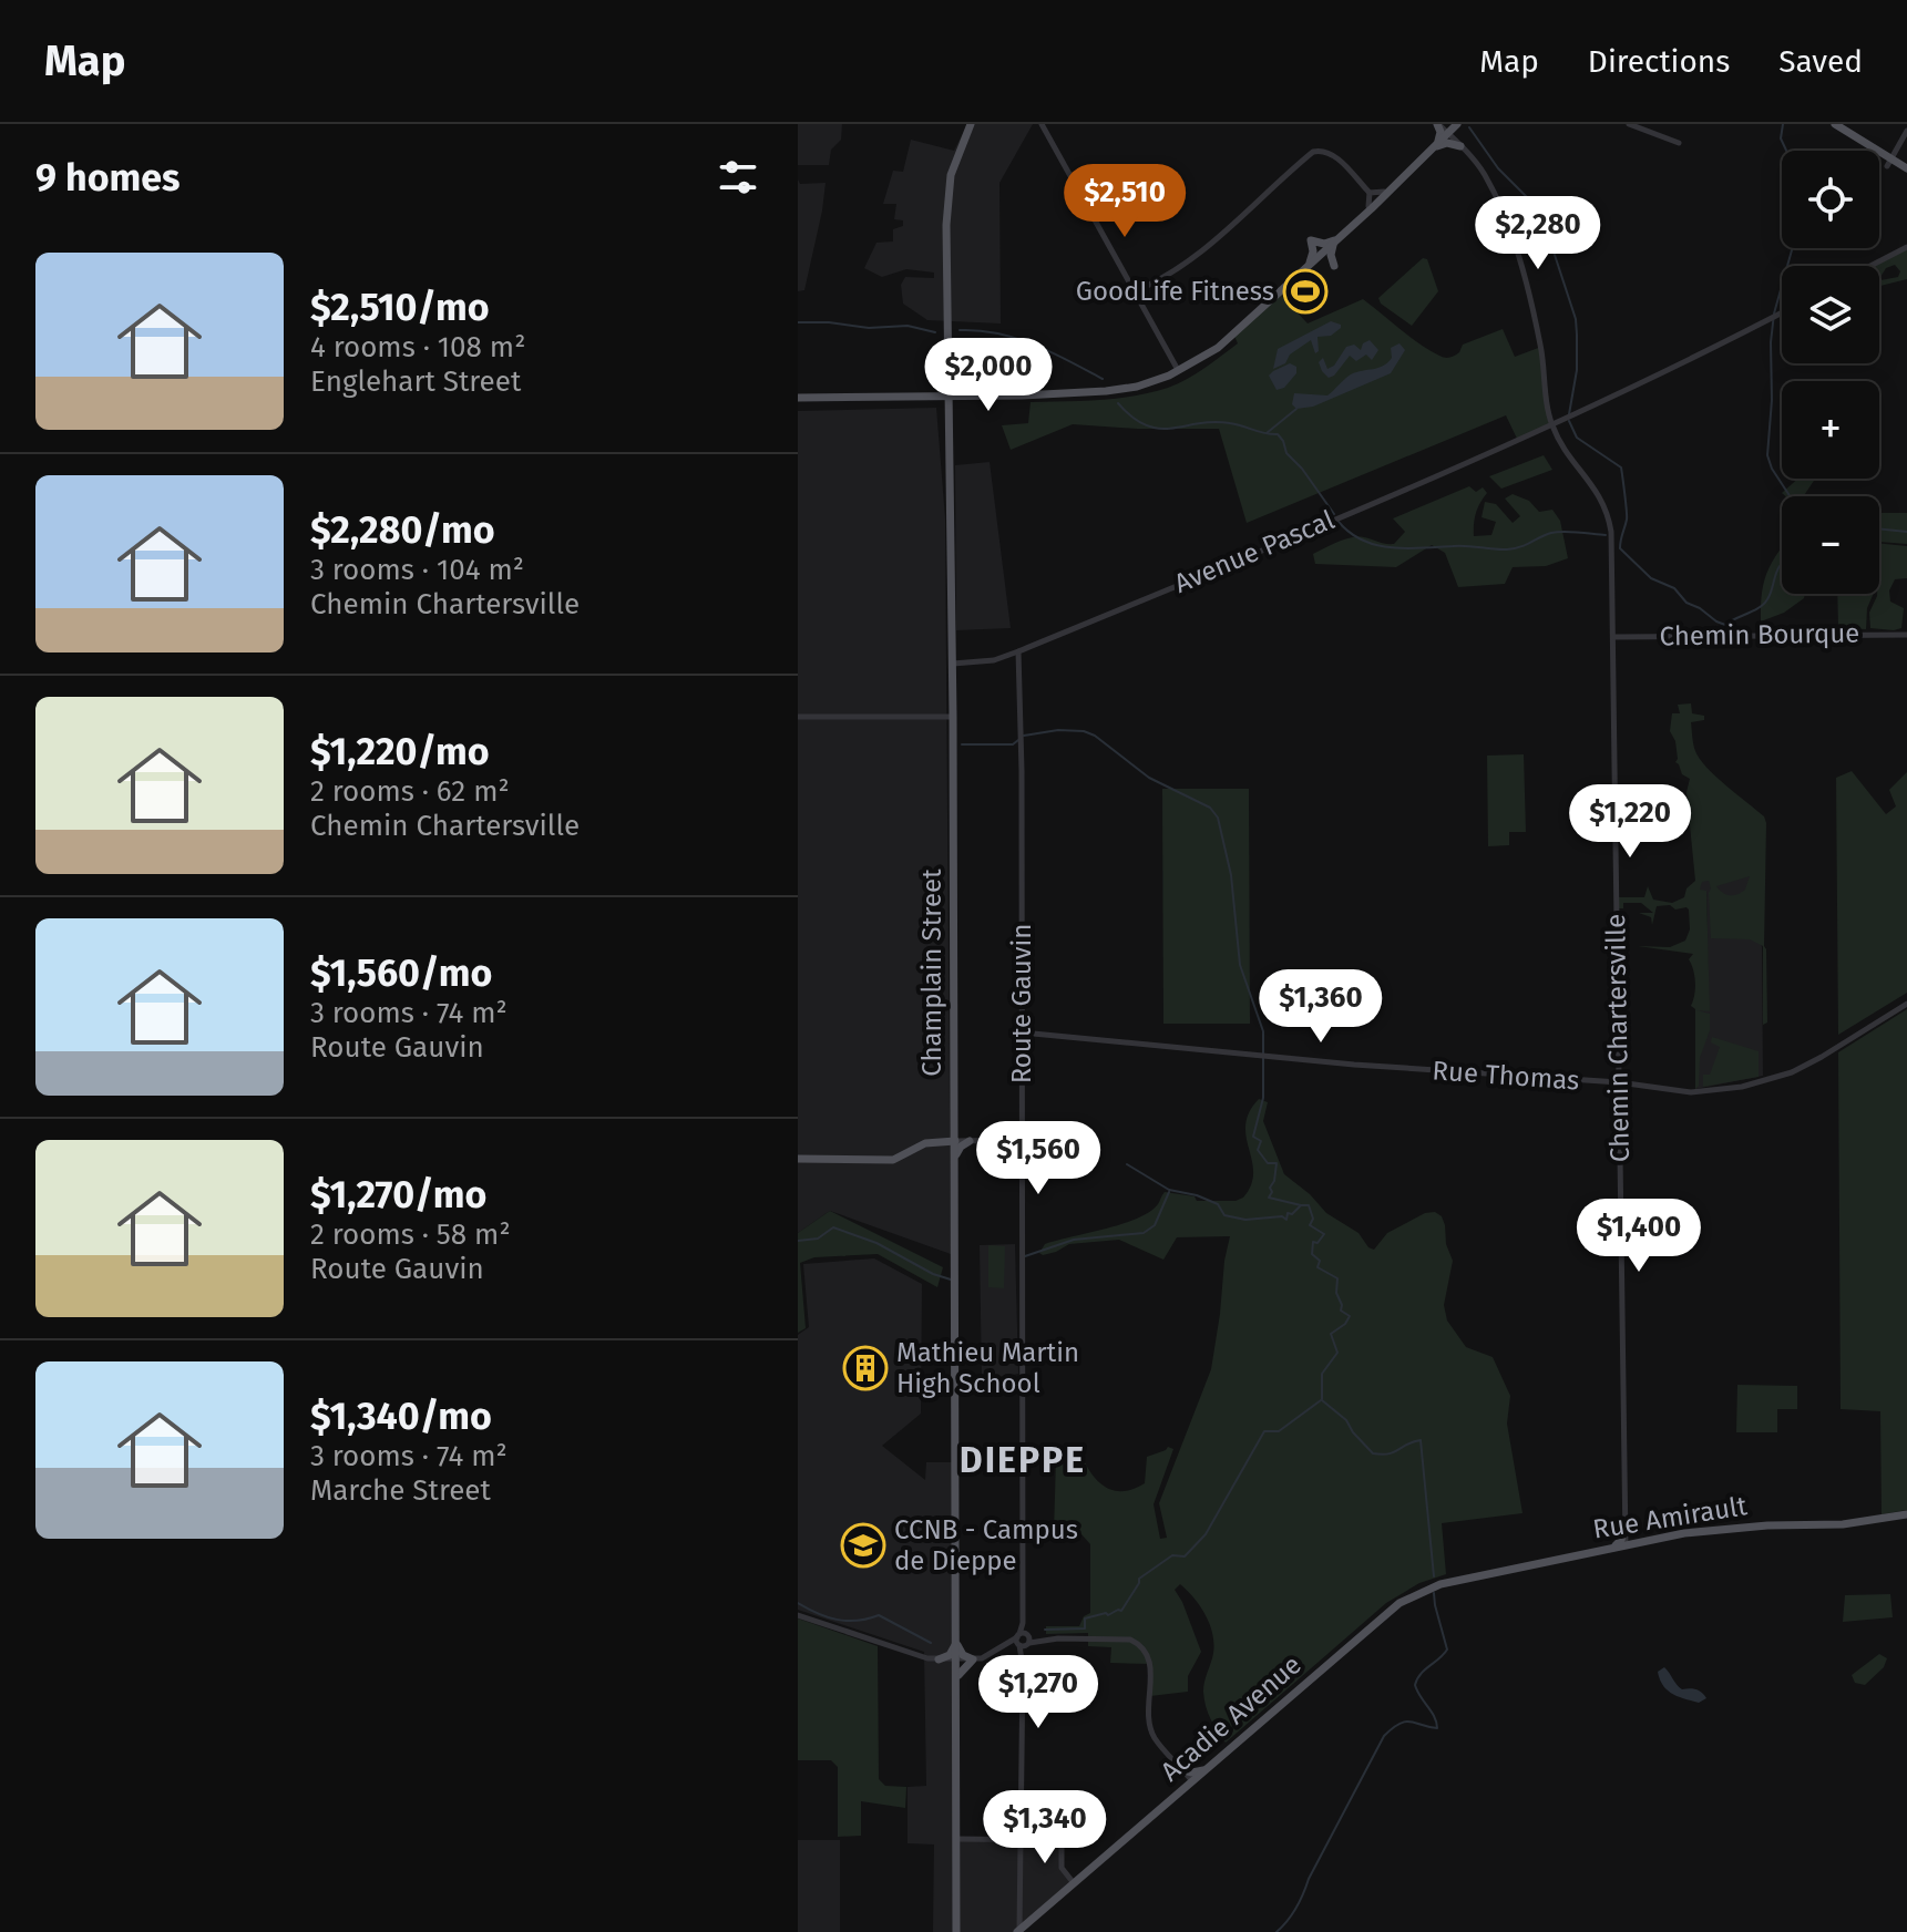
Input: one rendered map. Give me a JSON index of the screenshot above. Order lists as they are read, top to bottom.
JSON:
{
  "streets": {
    "main road": ["Champlain Street", "Rue Amirault", "Acadie Avenue"],
    "street": [
      "Avenue Pascal",
      "Chemin Bourque",
      "Route Gauvin",
      "Chemin Chartersville",
      "Rue Thomas"
    ]
  },
  "crossings": [
    ["Avenue Pascal", "Champlain Street"],
    ["Avenue Pascal", "Route Gauvin"],
    ["Avenue Pascal", "Chemin Chartersville"],
    ["Chemin Bourque", "Chemin Chartersville"],
    ["Route Gauvin", "Rue Thomas"],
    ["Route Gauvin", "Acadie Avenue"],
    ["Chemin Chartersville", "Rue Thomas"],
    ["Chemin Chartersville", "Rue Amirault"],
    ["Rue Amirault", "Acadie Avenue"]
  ],
  "districts": ["DIEPPE"],
  "places": {
    "sports": ["GoodLife Fitness"],
    "building": ["Mathieu Martin High School"],
    "school or university": ["CCNB - Campus de Dieppe"]
  },
  "page": {
    "header": "Map",
    "nav": ["Map", "Directions", "Saved"],
    "heading": "9 homes",
    "map_buttons": ["+", "−"],
    "price": [
      "$2,510",
      "$2,280",
      "$2,000",
      "$1,220",
      "$1,360",
      "$1,560",
      "$1,400",
      "$1,270",
      "$1,340"
    ],
    "list": [
      {
        "name": "$2,510/mo",
        "note": "4 rooms · 108 m² · Englehart Street"
      },
      {
        "name": "$2,280/mo",
        "note": "3 rooms · 104 m² · Chemin Chartersville"
      },
      {
        "name": "$1,220/mo",
        "note": "2 rooms · 62 m² · Chemin Chartersville"
      },
      {
        "name": "$1,560/mo",
        "note": "3 rooms · 74 m² · Route Gauvin"
      },
      {
        "name": "$1,270/mo",
        "note": "2 rooms · 58 m² · Route Gauvin"
      },
      {
        "name": "$1,340/mo",
        "note": "3 rooms · 74 m² · Marche Street"
      }
    ]
  }
}
